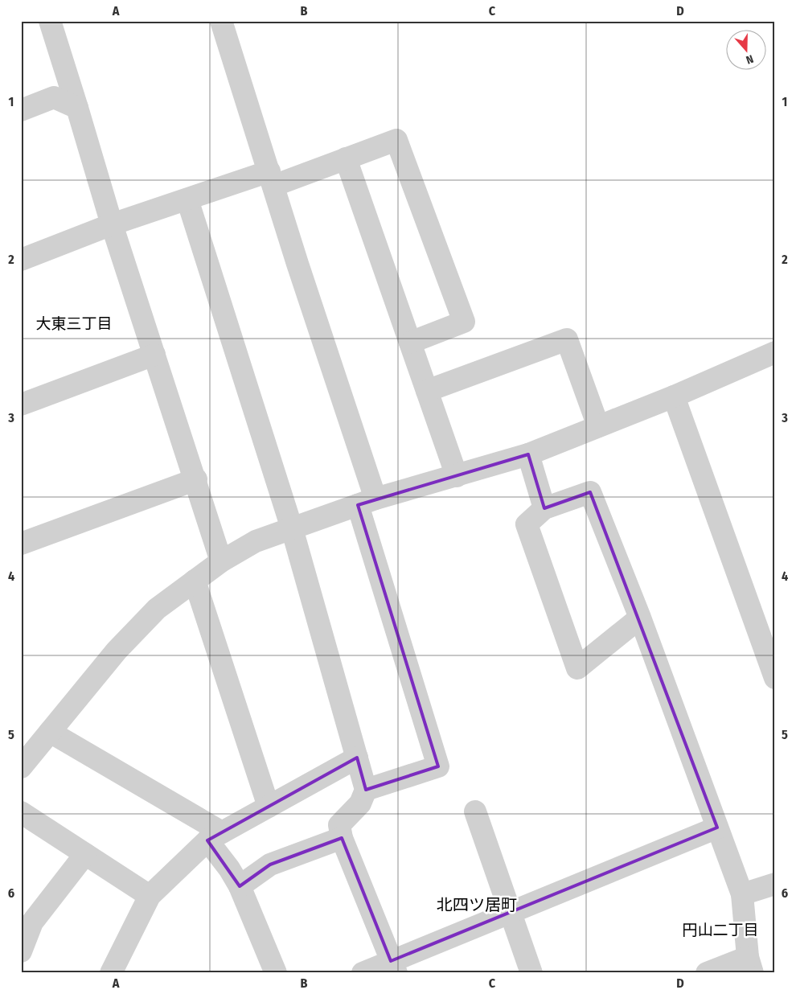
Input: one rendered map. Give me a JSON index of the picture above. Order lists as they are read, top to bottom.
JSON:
{
  "districts": ["大東三丁目", "北四ツ居町", "円山二丁目"],
  "north": "bottom",
  "grid": {
    "columns": [
      "A",
      "B",
      "C",
      "D"
    ],
    "rows": [
      "1",
      "2",
      "3",
      "4",
      "5",
      "6"
    ]
  }
}
